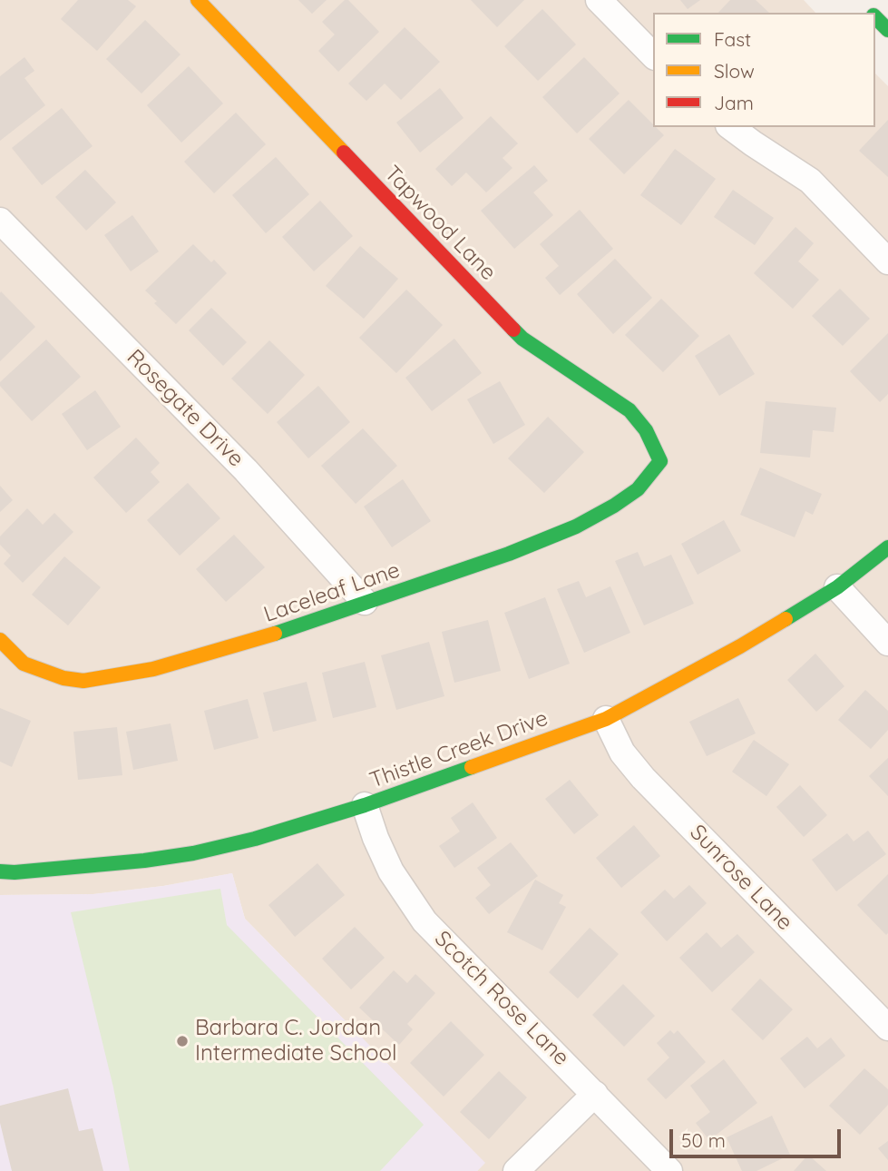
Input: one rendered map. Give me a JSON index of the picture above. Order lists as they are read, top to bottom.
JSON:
{
  "streets": {
    "street": [
      "Tapwood Lane",
      "Rosegate Drive",
      "Laceleaf Lane",
      "Thistle Creek Drive",
      "Sunrose Lane",
      "Scotch Rose Lane"
    ]
  },
  "crossings": [
    ["Tapwood Lane", "Laceleaf Lane"],
    ["Rosegate Drive", "Laceleaf Lane"],
    ["Thistle Creek Drive", "Sunrose Lane"],
    ["Thistle Creek Drive", "Scotch Rose Lane"]
  ],
  "places": ["Barbara C. Jordan Intermediate School"],
  "legend": ["Fast", "Slow", "Jam"],
  "scale_bar": "50 m"
}
